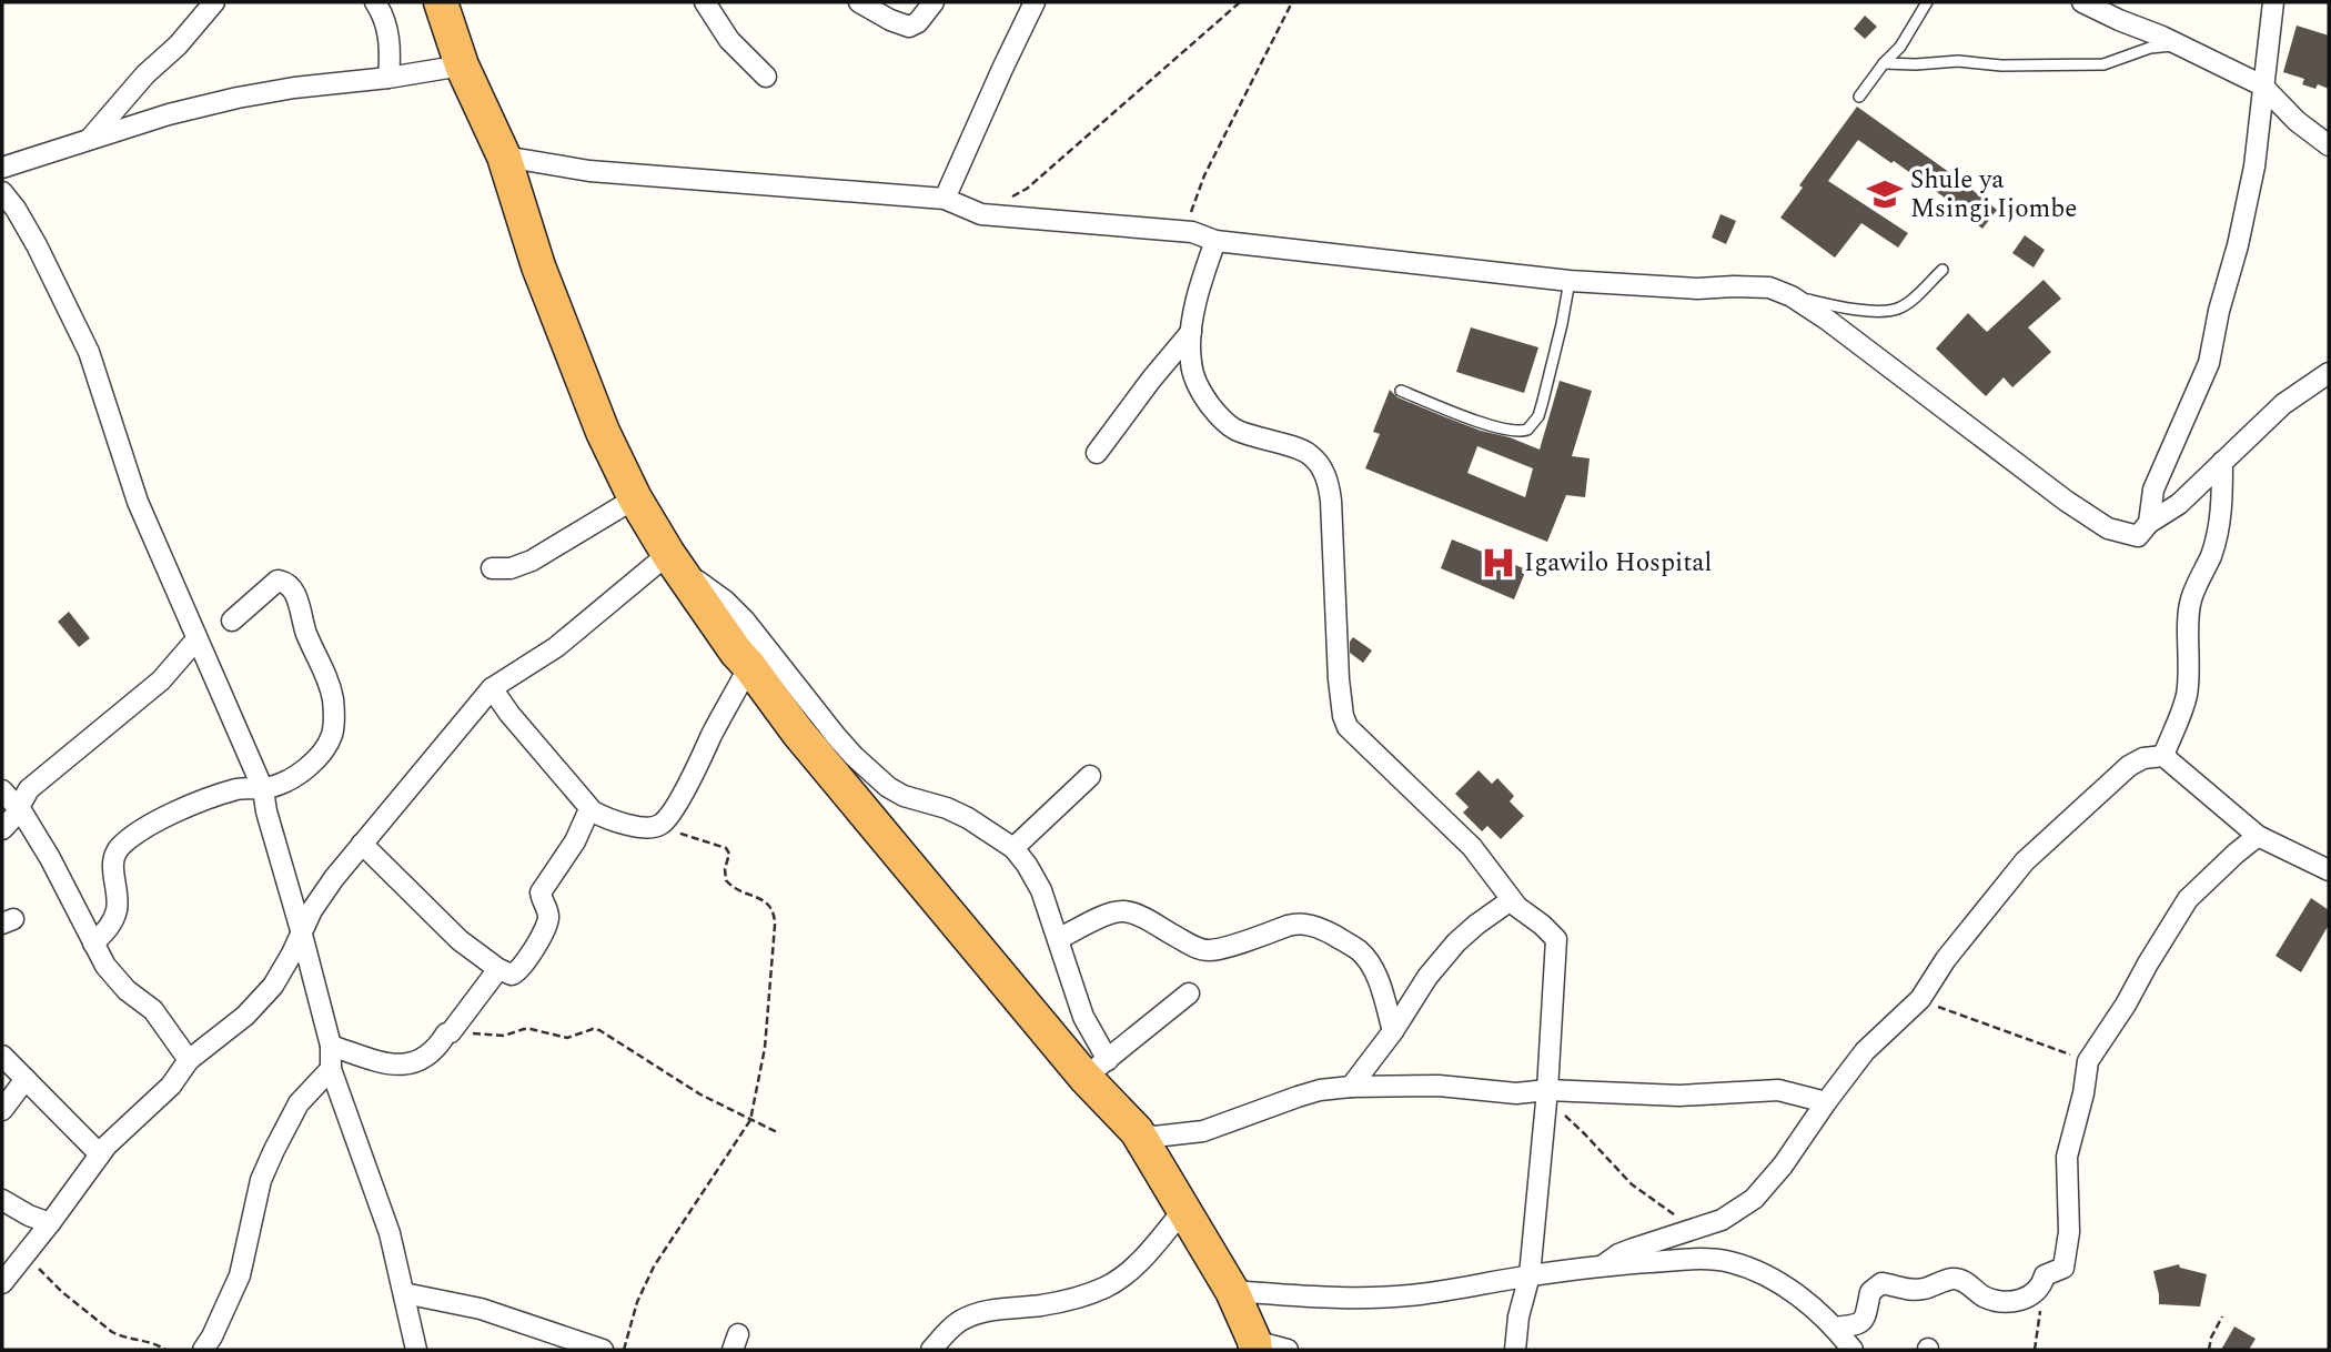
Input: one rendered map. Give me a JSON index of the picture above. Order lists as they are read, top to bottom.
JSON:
{
  "places": {
    "school or university": ["Shule ya Msingi Ijombe"],
    "hospital": ["Igawilo Hospital"]
  }
}
